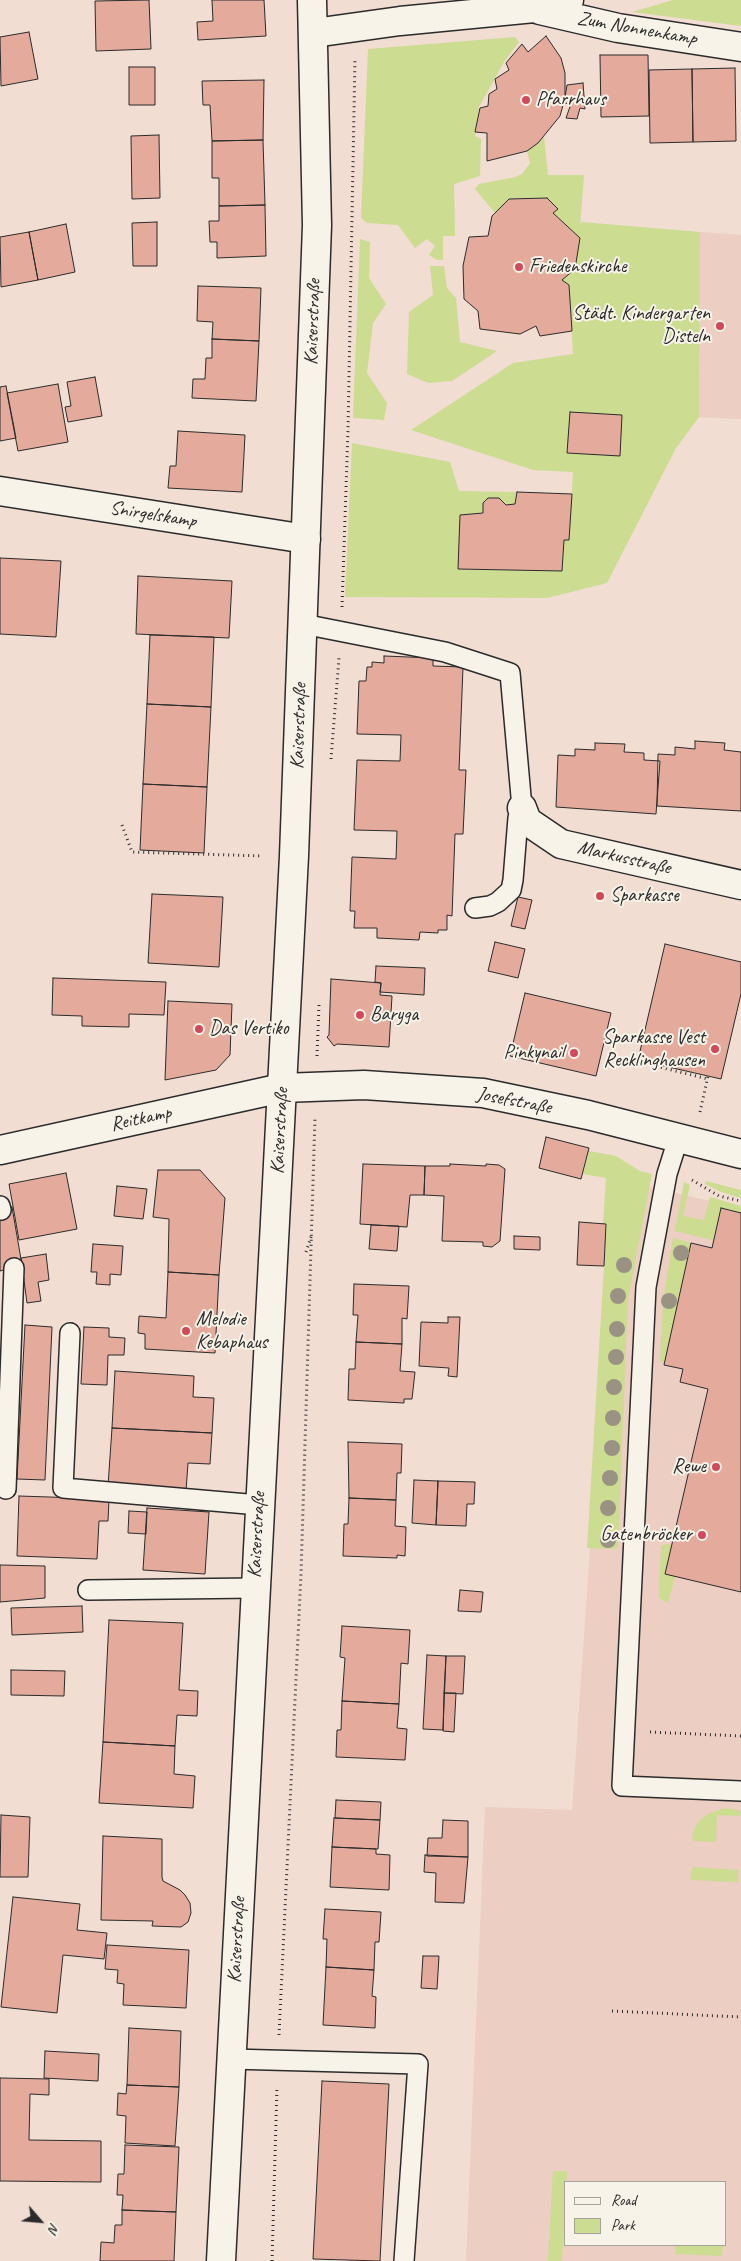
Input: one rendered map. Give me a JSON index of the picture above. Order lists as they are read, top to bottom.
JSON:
{
  "streets": {
    "main road": [
      "Zum Nonnenkamp",
      "Kaiserstraße",
      "Snirgelskamp",
      "Markusstraße",
      "Josefstraße",
      "Reitkamp"
    ]
  },
  "crossings": [
    ["Zum Nonnenkamp", "Kaiserstraße"],
    ["Kaiserstraße", "Snirgelskamp"],
    ["Kaiserstraße", "Josefstraße"],
    ["Kaiserstraße", "Reitkamp"],
    ["Josefstraße", "Reitkamp"]
  ],
  "places": [
    "Pfarrhaus",
    "Friedenskirche",
    "Städt. Kindergarten Disteln",
    "Sparkasse",
    "Baryga",
    "Das Vertiko",
    "Sparkasse Vest Recklinghausen",
    "Pinkynail",
    "Melodie Kebaphaus",
    "Rewe",
    "Gatenbröcker"
  ],
  "legend": ["Road", "Park"],
  "north": "bottom right"
}
